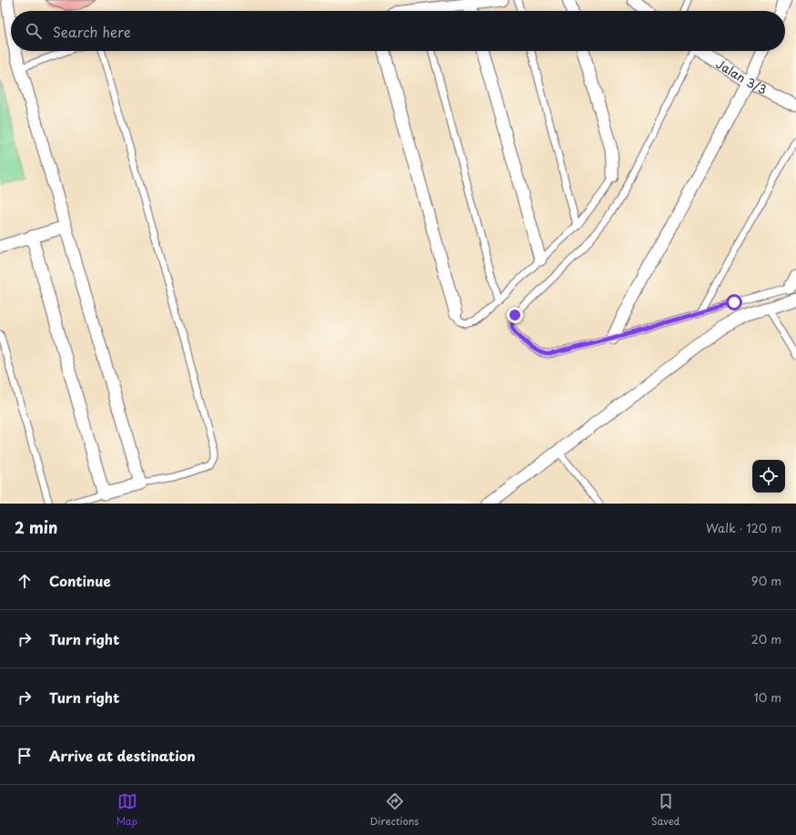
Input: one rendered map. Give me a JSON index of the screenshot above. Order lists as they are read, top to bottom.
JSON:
{
  "streets": {
    "street": ["Jalan 3/3"]
  },
  "page": {
    "search": "Search here",
    "heading": ["2 min", "Walk · 120 m"],
    "list": [
      ["Continue", "90 m"],
      ["Turn right", "20 m"],
      ["Turn right", "10 m"],
      "Arrive at destination"
    ],
    "nav": ["Map", "Directions", "Saved"]
  }
}
